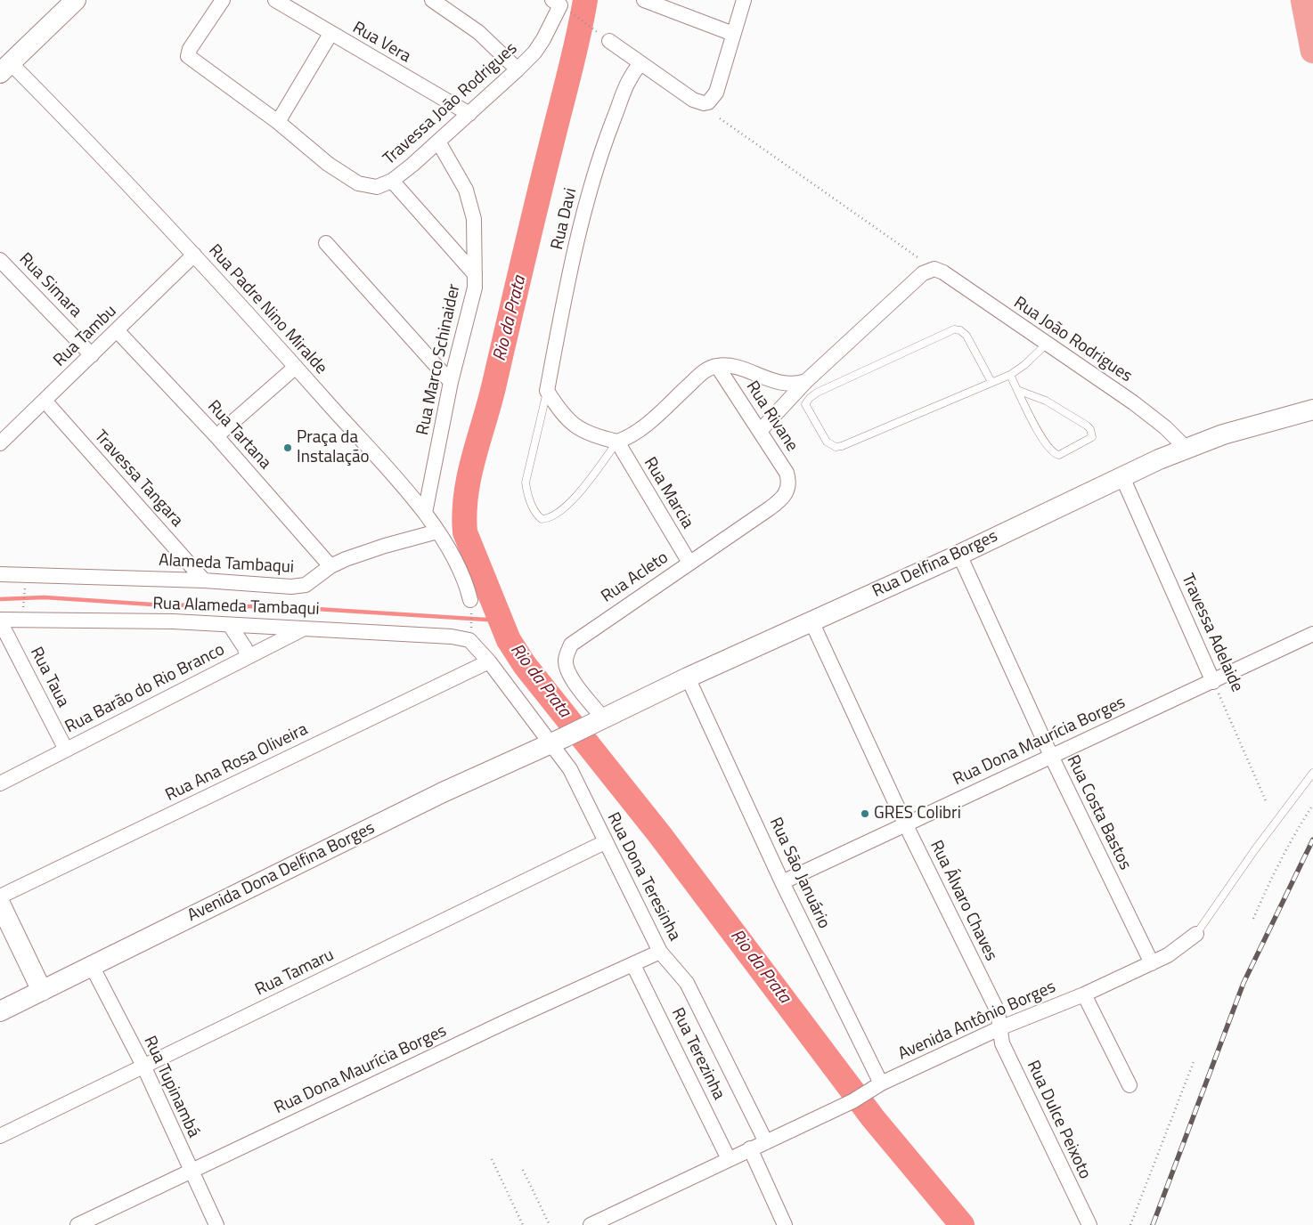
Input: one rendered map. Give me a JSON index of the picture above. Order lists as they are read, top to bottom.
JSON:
{
  "streets": {
    "street": [
      "Rua Vera",
      "Travessa Joāo Rodrigues",
      "Rua Davi",
      "Rua Simara",
      "Rua Padre Nino Miralde",
      "Rua Tambu",
      "Rua João Rodrigues",
      "Rua Marco Schinaider",
      "Rua Rivane",
      "Rua Tartana",
      "Travessa Tangara",
      "Rua Marcia",
      "Alameda Tambaqui",
      "Rua Delfina Borges",
      "Rua Acleto",
      "Rua Alameda Tambaqui",
      "Travessa Adelaide",
      "Rua Taua",
      "Rua Barão do Rio Branco",
      "Rua Dona Maurícia Borges",
      "Rua Ana Rosa Oliveira",
      "Rua Costa Bastos",
      "Avenida Dona Delfina Borges",
      "Rua Sāo Januário",
      "Rua Dona Teresinha",
      "Rua Álvaro Chaves",
      "Rua Tamaru",
      "Avenida Antônio Borges",
      "Rua Terezinha",
      "Rua Tupinambá",
      "Rua Dulce Peixoto"
    ]
  },
  "crossings": [
    ["Rua Vera", "Travessa Joāo Rodrigues"],
    ["Travessa Joāo Rodrigues", "Rua Marco Schinaider"],
    ["Rua Davi", "Rua Rivane"],
    ["Rua Davi", "Rua Marcia"],
    ["Rua Simara", "Rua Tambu"],
    ["Rua Padre Nino Miralde", "Rua Tambu"],
    ["Rua Padre Nino Miralde", "Rua Marco Schinaider"],
    ["Rua Padre Nino Miralde", "Alameda Tambaqui"],
    ["Rua Tambu", "Rua Tartana"],
    ["Rua Tambu", "Travessa Tangara"],
    ["Rua João Rodrigues", "Rua Delfina Borges"],
    ["Rua Rivane", "Rua Acleto"],
    ["Rua Tartana", "Alameda Tambaqui"],
    ["Travessa Tangara", "Alameda Tambaqui"],
    ["Rua Marcia", "Rua Acleto"],
    ["Rua Delfina Borges", "Rua Acleto"],
    ["Rua Delfina Borges", "Travessa Adelaide"],
    ["Rua Delfina Borges", "Rua Costa Bastos"],
    ["Rua Delfina Borges", "Avenida Dona Delfina Borges"],
    ["Rua Delfina Borges", "Rua Sāo Januário"],
    ["Rua Delfina Borges", "Rua Dona Teresinha"],
    ["Rua Delfina Borges", "Rua Álvaro Chaves"],
    ["Rua Alameda Tambaqui", "Rua Taua"],
    ["Rua Alameda Tambaqui", "Rua Barão do Rio Branco"],
    ["Rua Alameda Tambaqui", "Rua Dona Teresinha"],
    ["Travessa Adelaide", "Rua Dona Maurícia Borges"],
    ["Rua Taua", "Rua Barão do Rio Branco"],
    ["Rua Dona Maurícia Borges", "Rua Costa Bastos"],
    ["Rua Dona Maurícia Borges", "Rua Sāo Januário"],
    ["Rua Dona Maurícia Borges", "Rua Dona Teresinha"],
    ["Rua Dona Maurícia Borges", "Rua Álvaro Chaves"],
    ["Rua Dona Maurícia Borges", "Rua Terezinha"],
    ["Rua Dona Maurícia Borges", "Rua Tupinambá"],
    ["Rua Ana Rosa Oliveira", "Rua Dona Teresinha"],
    ["Rua Costa Bastos", "Avenida Antônio Borges"],
    ["Avenida Dona Delfina Borges", "Rua Dona Teresinha"],
    ["Avenida Dona Delfina Borges", "Rua Tupinambá"],
    ["Rua Sāo Januário", "Avenida Antônio Borges"],
    ["Rua Dona Teresinha", "Rua Tamaru"],
    ["Rua Dona Teresinha", "Avenida Antônio Borges"],
    ["Rua Álvaro Chaves", "Avenida Antônio Borges"],
    ["Rua Álvaro Chaves", "Rua Dulce Peixoto"],
    ["Rua Tamaru", "Rua Tupinambá"],
    ["Avenida Antônio Borges", "Rua Terezinha"],
    ["Avenida Antônio Borges", "Rua Dulce Peixoto"]
  ],
  "water": ["Rio da Prata"],
  "places": ["Praça da Instalação", "GRES Colibri"]
}
